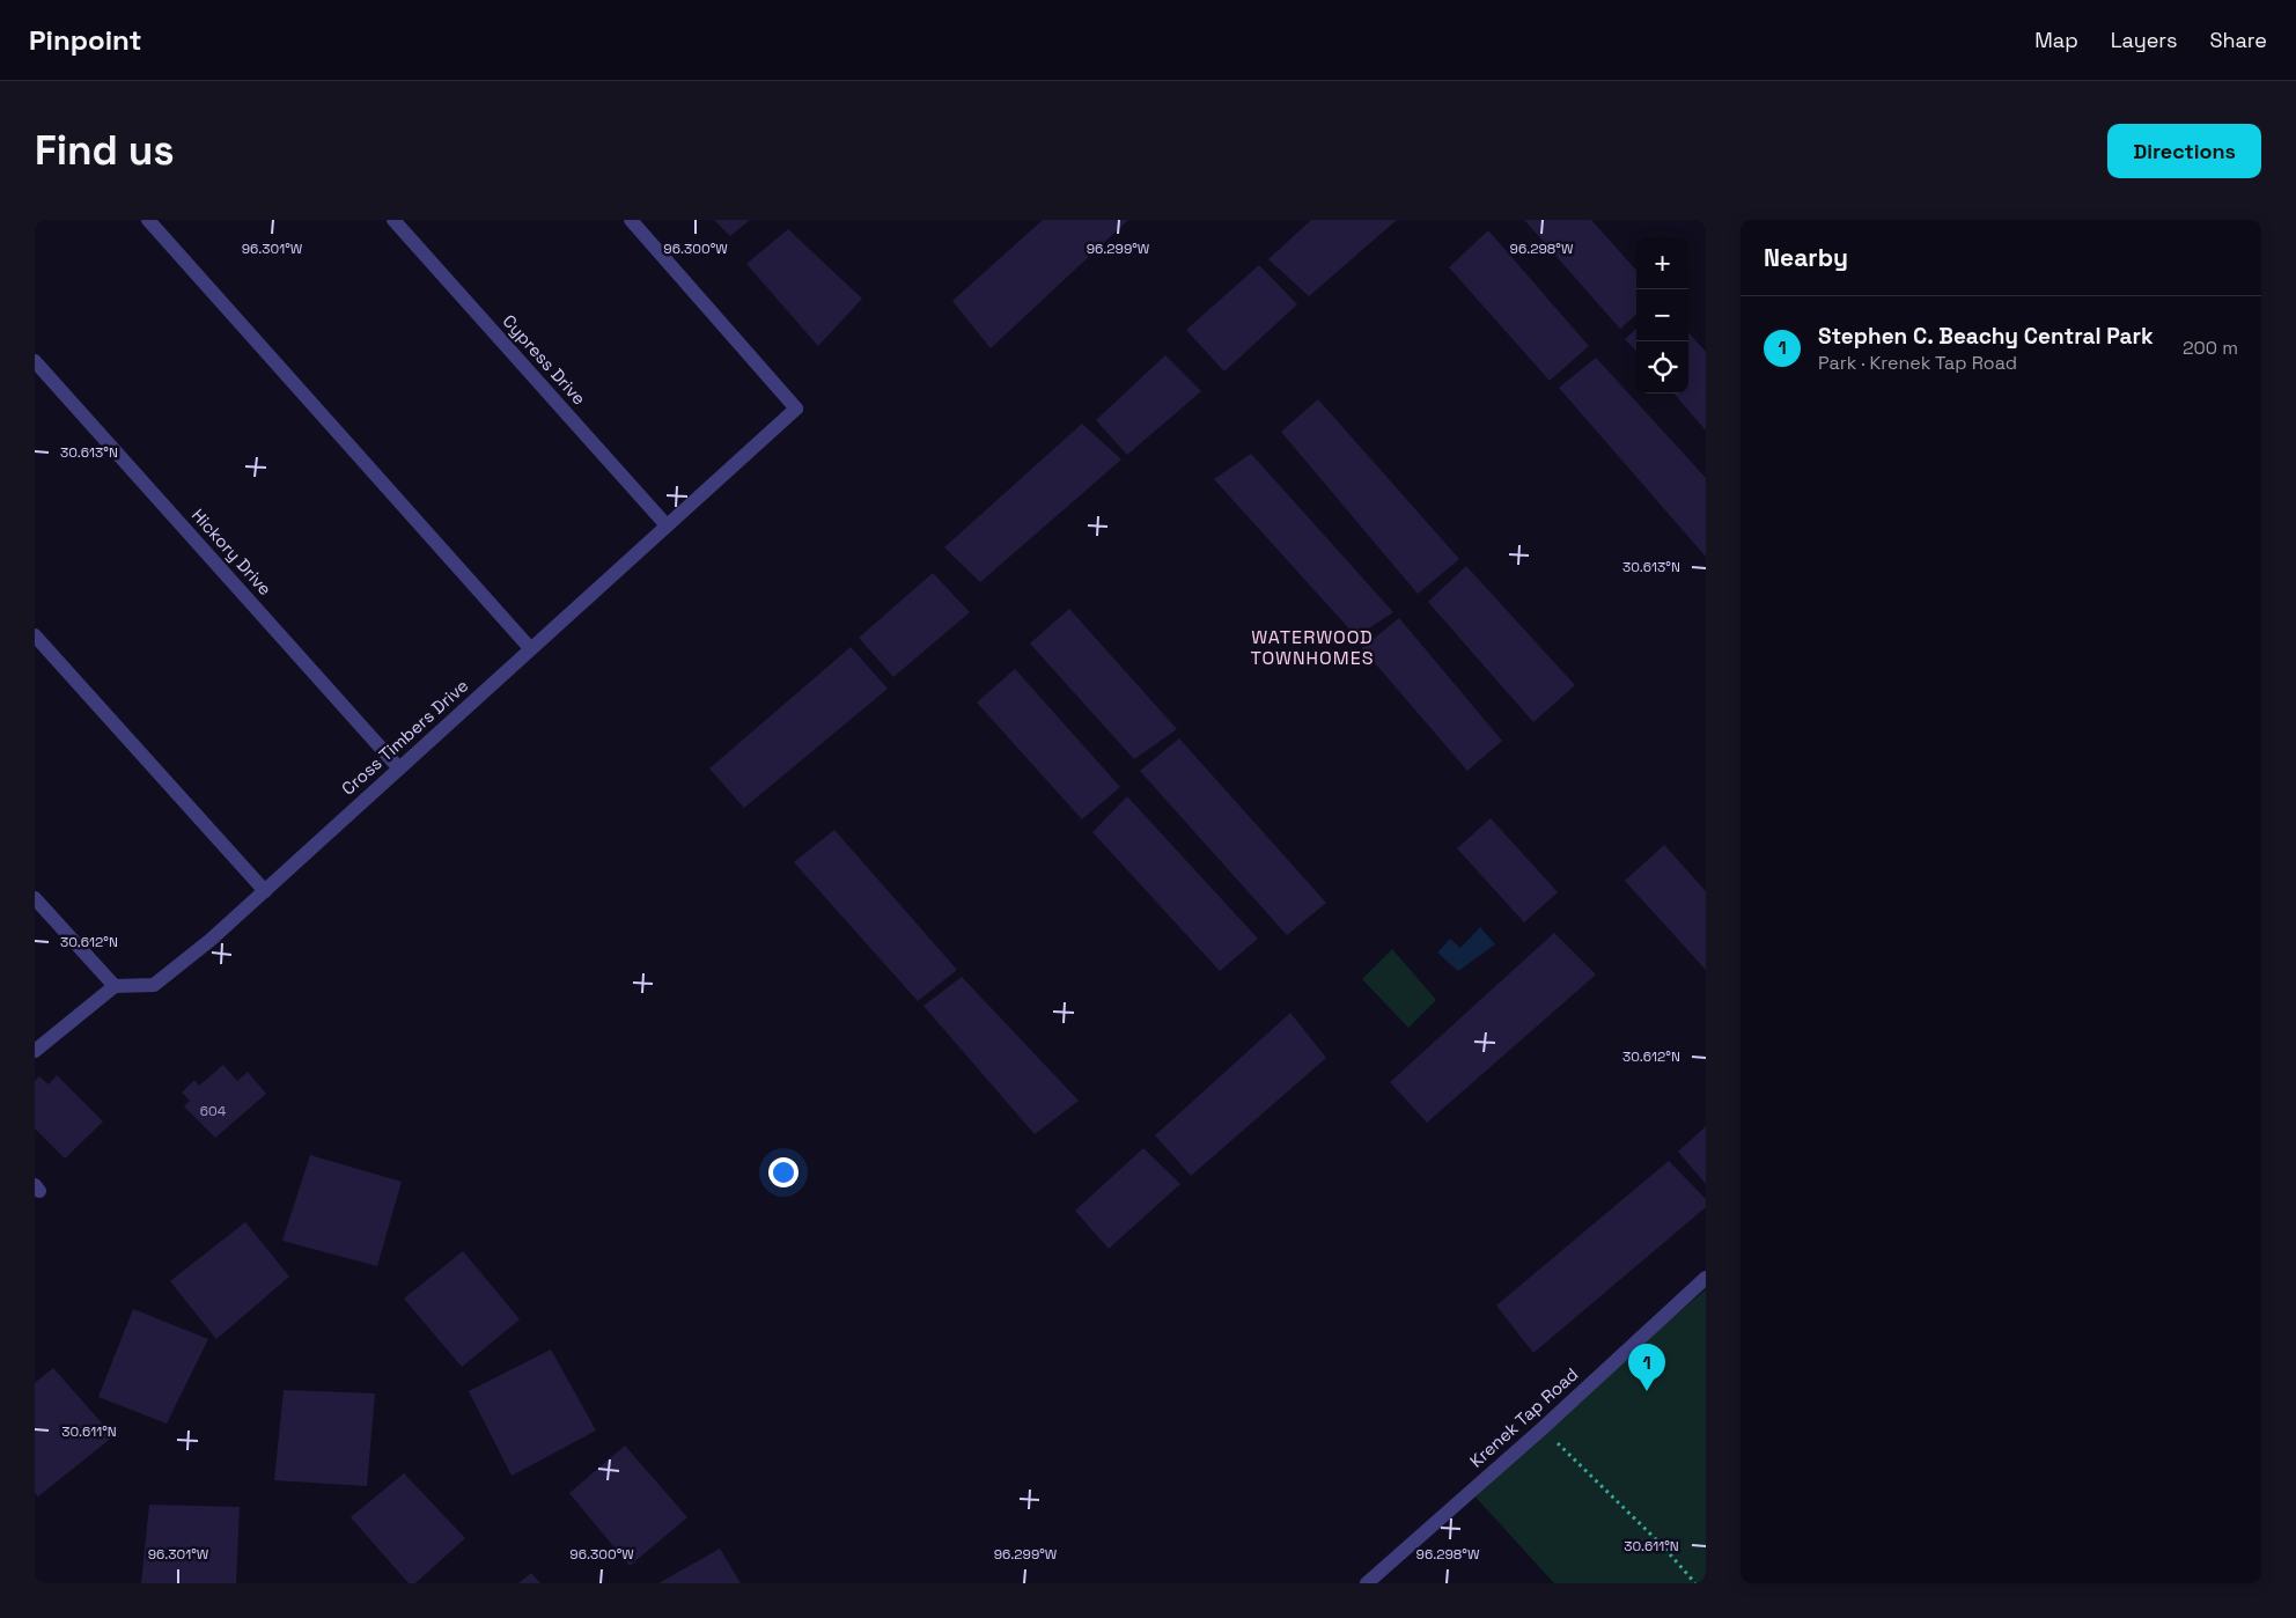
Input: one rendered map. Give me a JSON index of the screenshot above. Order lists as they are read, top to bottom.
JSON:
{
  "streets": {
    "street": [
      "Cypress Drive",
      "Hickory Drive",
      "Cross Timbers Drive",
      "Krenek Tap Road"
    ]
  },
  "crossings": [
    ["Cypress Drive", "Cross Timbers Drive"],
    ["Hickory Drive", "Cross Timbers Drive"]
  ],
  "districts": ["WATERWOOD TOWNHOMES"],
  "house_numbers": ["604"],
  "page": {
    "header": "Pinpoint",
    "nav": ["Map", "Layers", "Share"],
    "buttons": "Directions",
    "title": "Find us",
    "heading": "Nearby",
    "map_buttons": ["+", "−"],
    "list": [
      {
        "mark": "1",
        "name": "Stephen C. Beachy Central Park",
        "note": "Park · Krenek Tap Road",
        "value": "200 m"
      }
    ],
    "pins": "1"
  },
  "coordinates": [
    "96.301°W",
    "96.300°W",
    "96.299°W",
    "96.298°W",
    "30.613°N",
    "30.612°N",
    "30.611°N"
  ]
}
